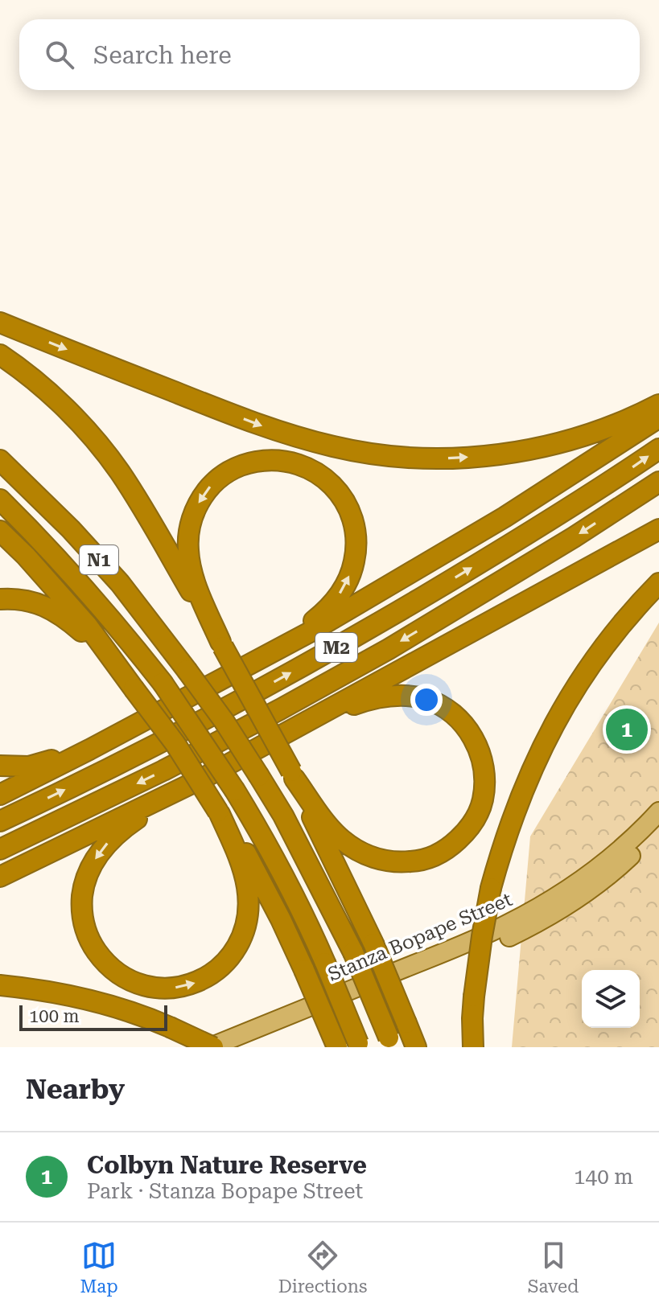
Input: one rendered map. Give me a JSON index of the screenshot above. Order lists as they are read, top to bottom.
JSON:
{
  "streets": {
    "highway": ["N1", "M2"],
    "main road": ["Stanza Bopape Street"]
  },
  "scale_bar": "100 m",
  "page": {
    "search": "Search here",
    "pins": "1",
    "scale": "100 m",
    "heading": "Nearby",
    "list": [
      {
        "mark": "1",
        "name": "Colbyn Nature Reserve",
        "note": "Park · Stanza Bopape Street",
        "value": "140 m"
      }
    ],
    "nav": ["Map", "Directions", "Saved"]
  }
}
